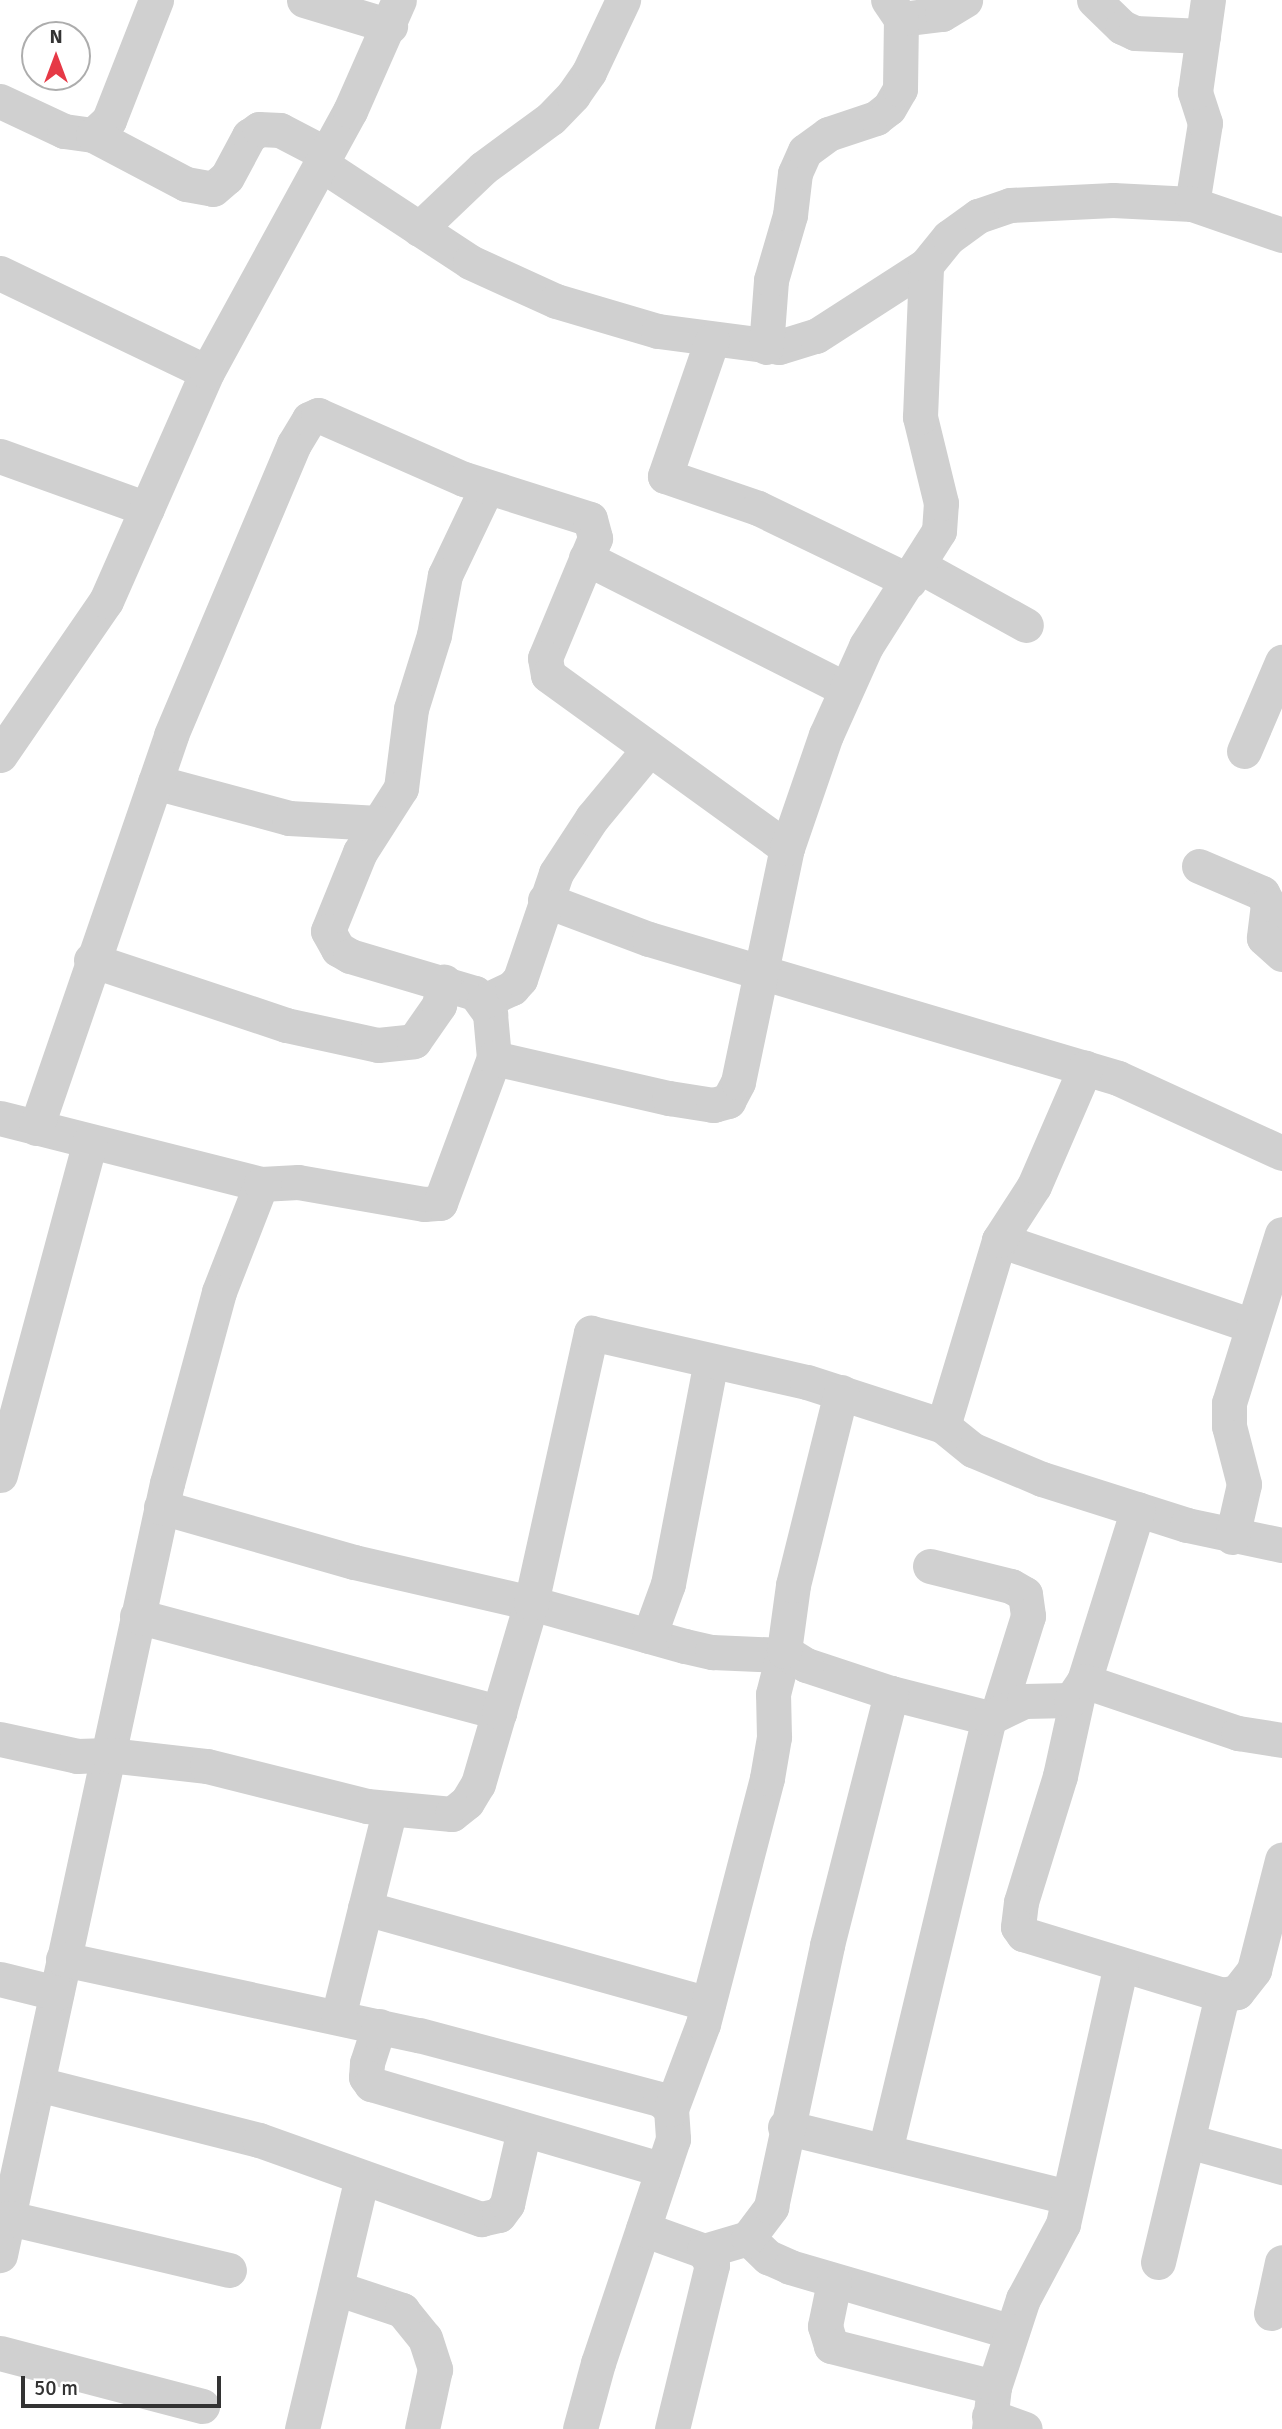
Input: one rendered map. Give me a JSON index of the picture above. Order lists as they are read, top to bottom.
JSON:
{
  "scale_bar": "50 m",
  "north": "top"
}
